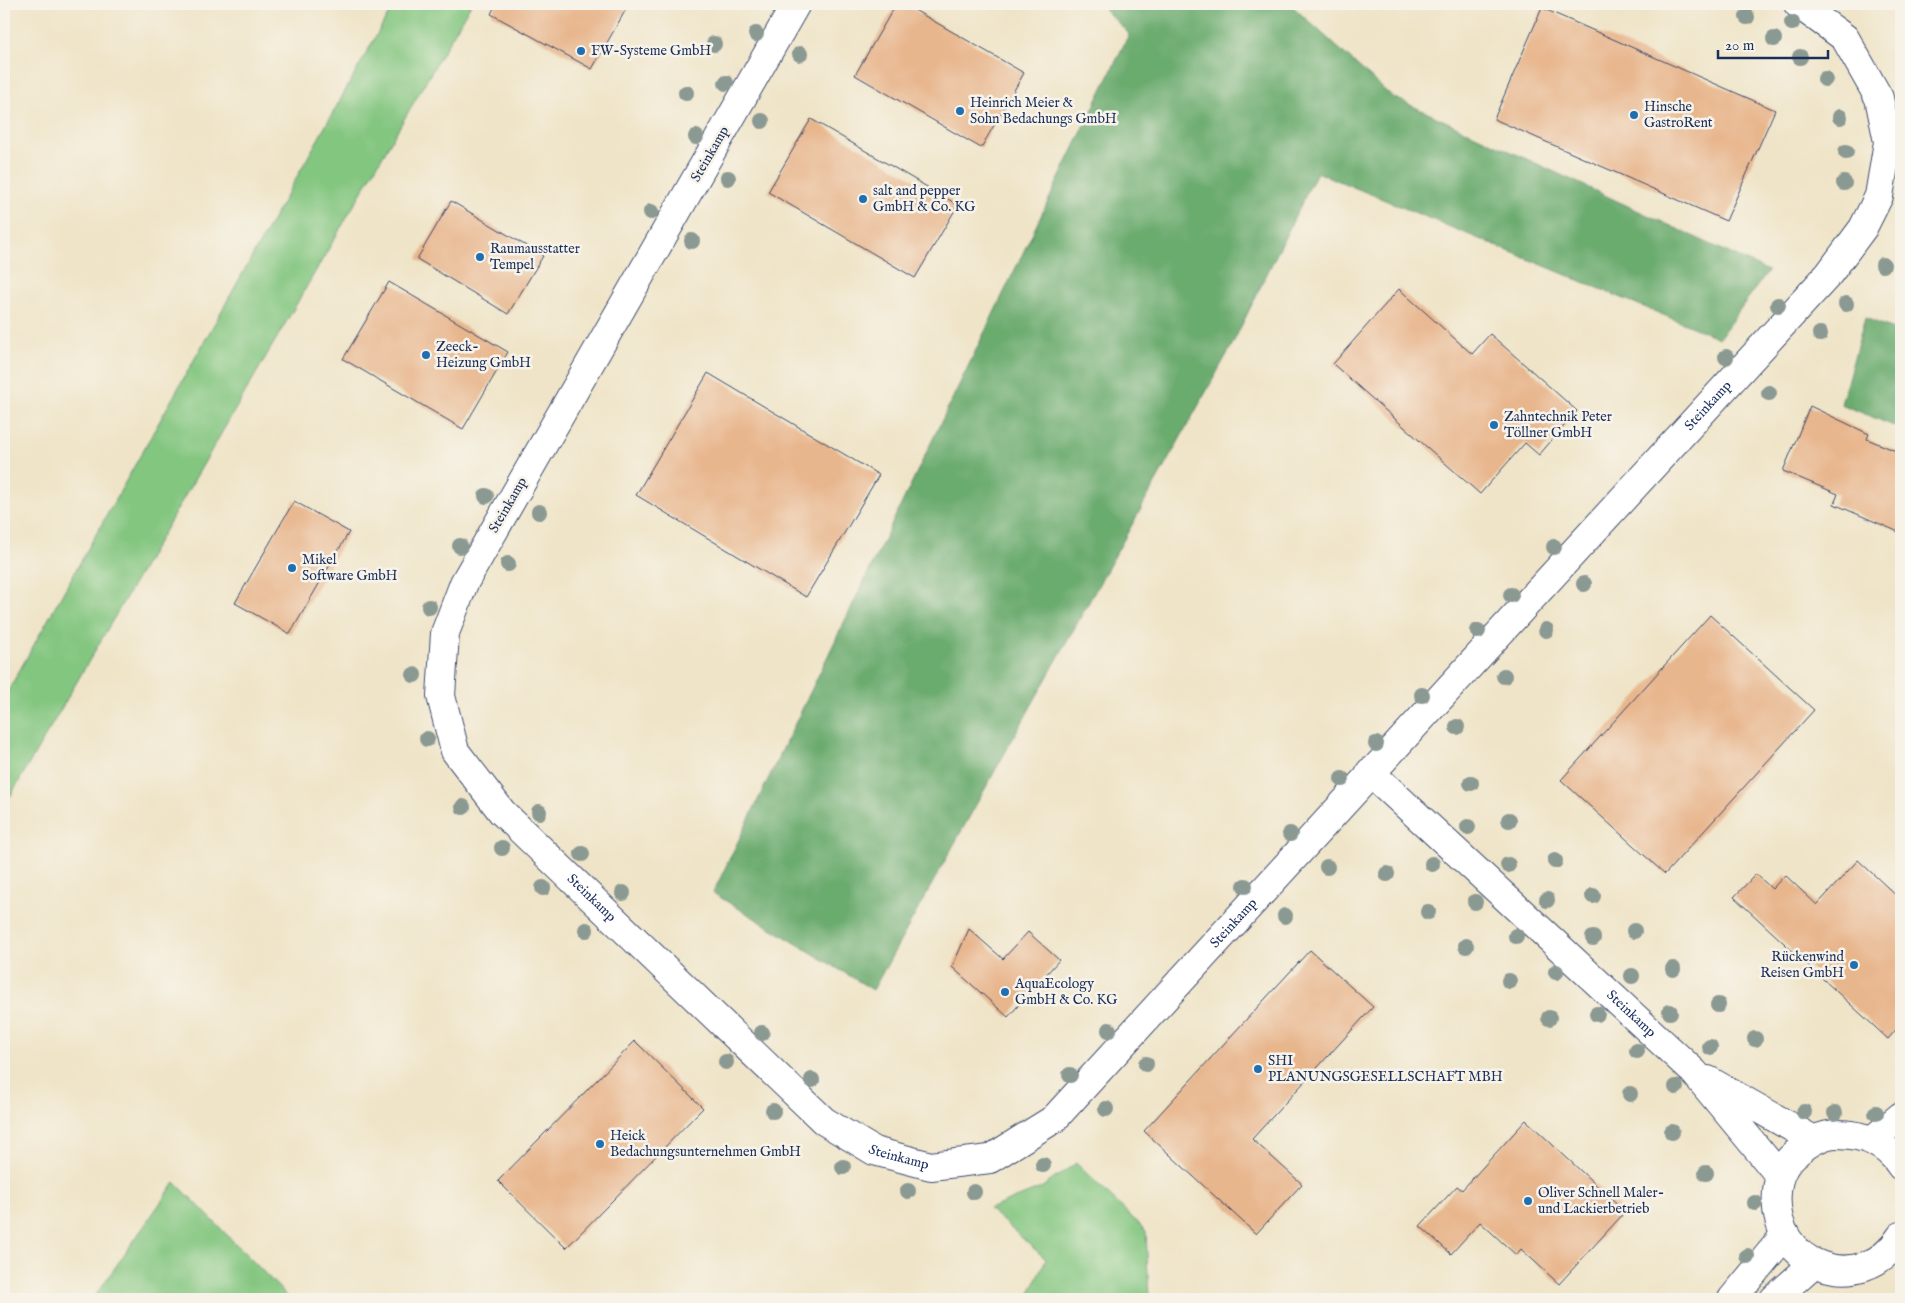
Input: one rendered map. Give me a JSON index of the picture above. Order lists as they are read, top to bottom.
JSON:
{
  "streets": {
    "street": ["Steinkamp"]
  },
  "places": [
    "FW-Systeme GmbH",
    "Heinrich Meier & Sohn Bedachungs GmbH",
    "Hinsche GastroRent",
    "salt and pepper GmbH & Co. KG",
    "Raumausstatter Tempel",
    "Zeeck- Heizung GmbH",
    "Zahntechnik Peter Töllner GmbH",
    "Mikel Software GmbH",
    "Rückenwind Reisen GmbH",
    "AquaEcology GmbH & Co. KG",
    "SHI PLANUNGSGESELLSCHAFT MBH",
    "Heick Bedachungsunternehmen GmbH",
    "Oliver Schnell Maler- und Lackierbetrieb"
  ],
  "scale_bar": "20 m"
}
